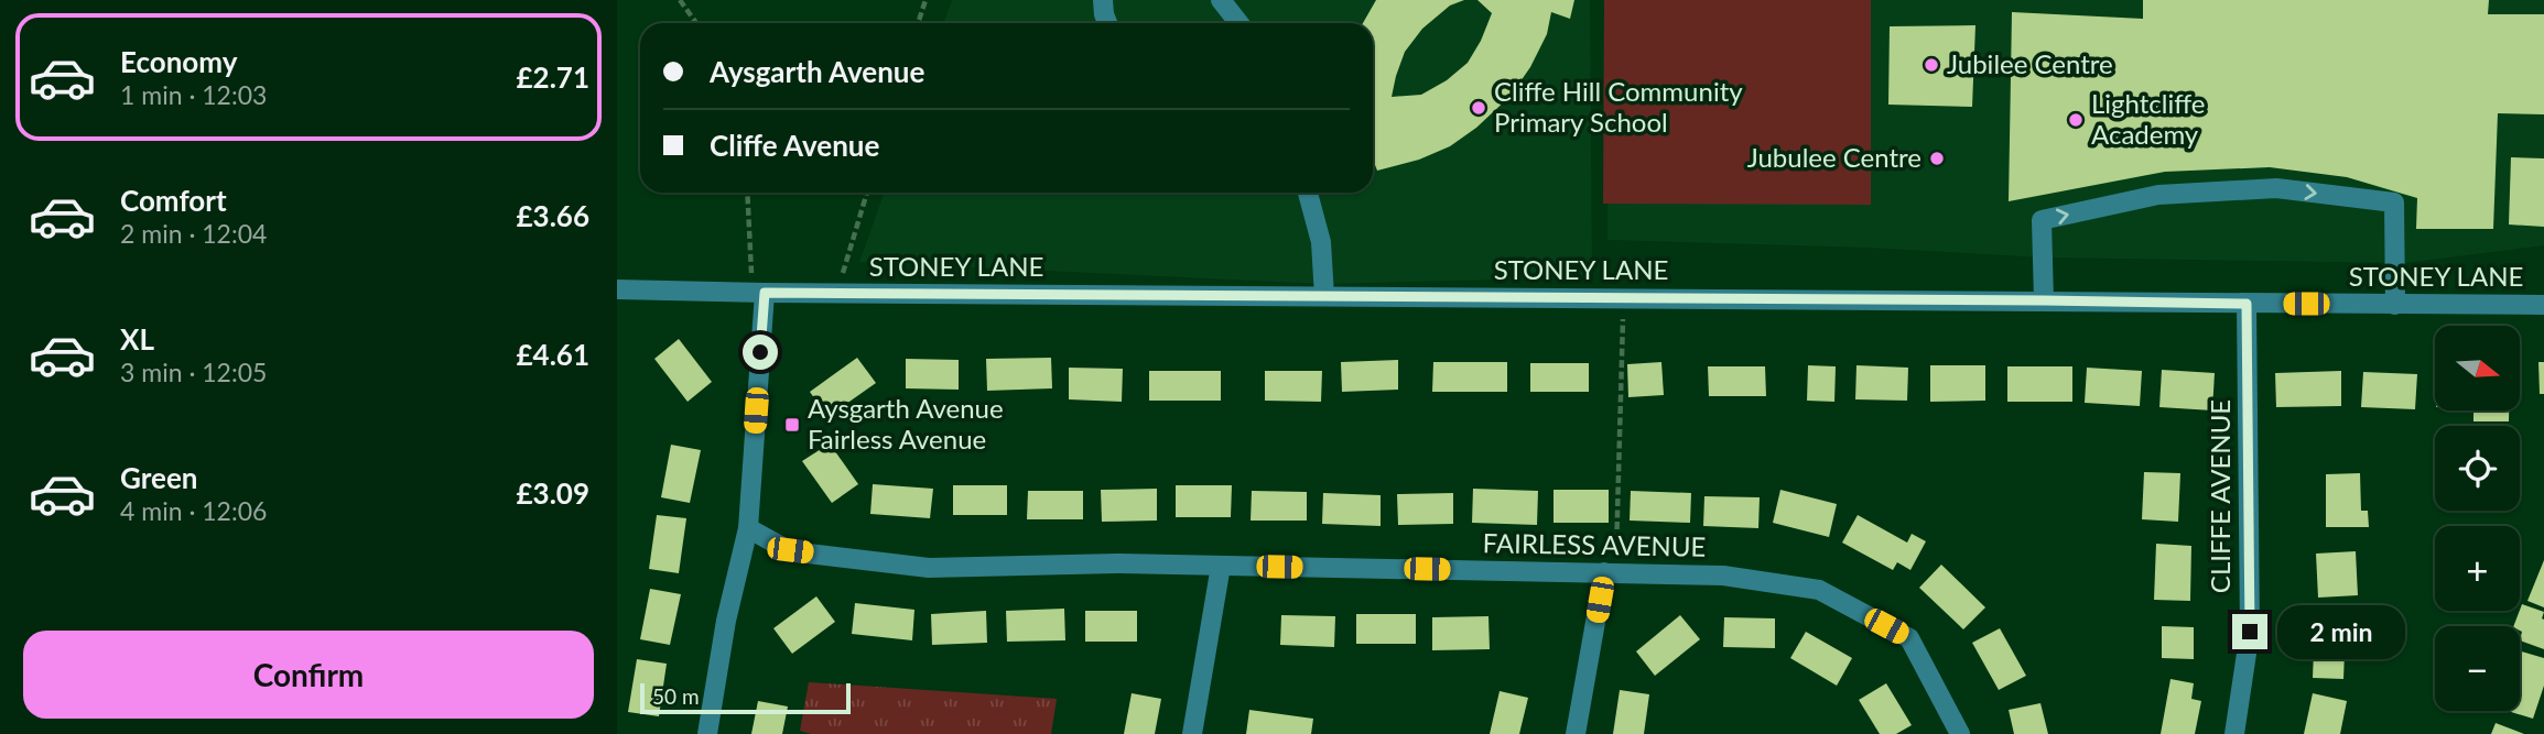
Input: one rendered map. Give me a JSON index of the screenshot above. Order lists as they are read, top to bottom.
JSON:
{
  "streets": {
    "street": ["STONEY LANE", "CLIFFE AVENUE", "FAIRLESS AVENUE"]
  },
  "crossings": [
    ["STONEY LANE", "CLIFFE AVENUE"]
  ],
  "places": {
    "other": [
      "Jubilee Centre",
      "Cliffe Hill Community Primary School",
      "Lightcliffe Academy",
      "Jubulee Centre"
    ],
    "transit": ["Aysgarth Avenue Fairless Avenue"]
  },
  "scale_bar": "50 m",
  "north": "right",
  "page": {
    "list": [
      {
        "name": "Economy",
        "note": "1 min · 12:03",
        "value": "£2.71"
      },
      {
        "name": "Comfort",
        "note": "2 min · 12:04",
        "value": "£3.66"
      },
      {
        "name": "XL",
        "note": "3 min · 12:05",
        "value": "£4.61"
      },
      {
        "name": "Green",
        "note": "4 min · 12:06",
        "value": "£3.09"
      }
    ],
    "banner": ["Aysgarth Avenue", "Cliffe Avenue"],
    "map_buttons": ["+", "−"],
    "bubble": "2 min",
    "buttons": "Confirm",
    "scale": "50 m"
  }
}
